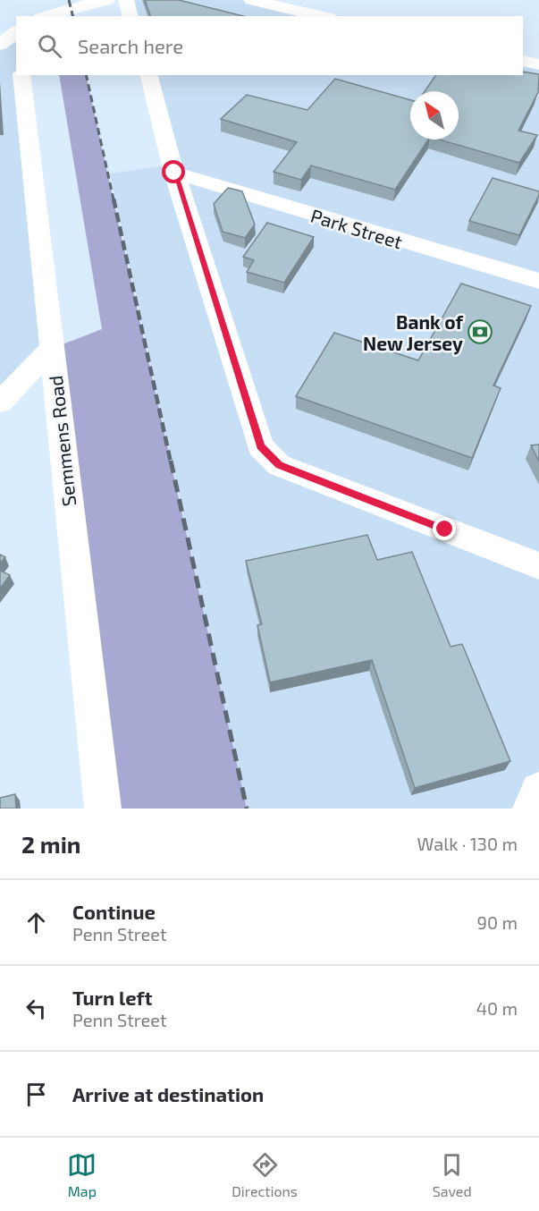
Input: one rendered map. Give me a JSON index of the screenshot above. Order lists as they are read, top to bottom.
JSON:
{
  "streets": {
    "street": ["Park Street", "Semmens Road"]
  },
  "places": {
    "bank": ["Bank of New Jersey"]
  },
  "north": "top left",
  "page": {
    "search": "Search here",
    "heading": ["2 min", "Walk · 130 m"],
    "list": [
      ["Continue", "Penn Street", "90 m"],
      ["Turn left", "Penn Street", "40 m"],
      "Arrive at destination"
    ],
    "nav": ["Map", "Directions", "Saved"]
  }
}
